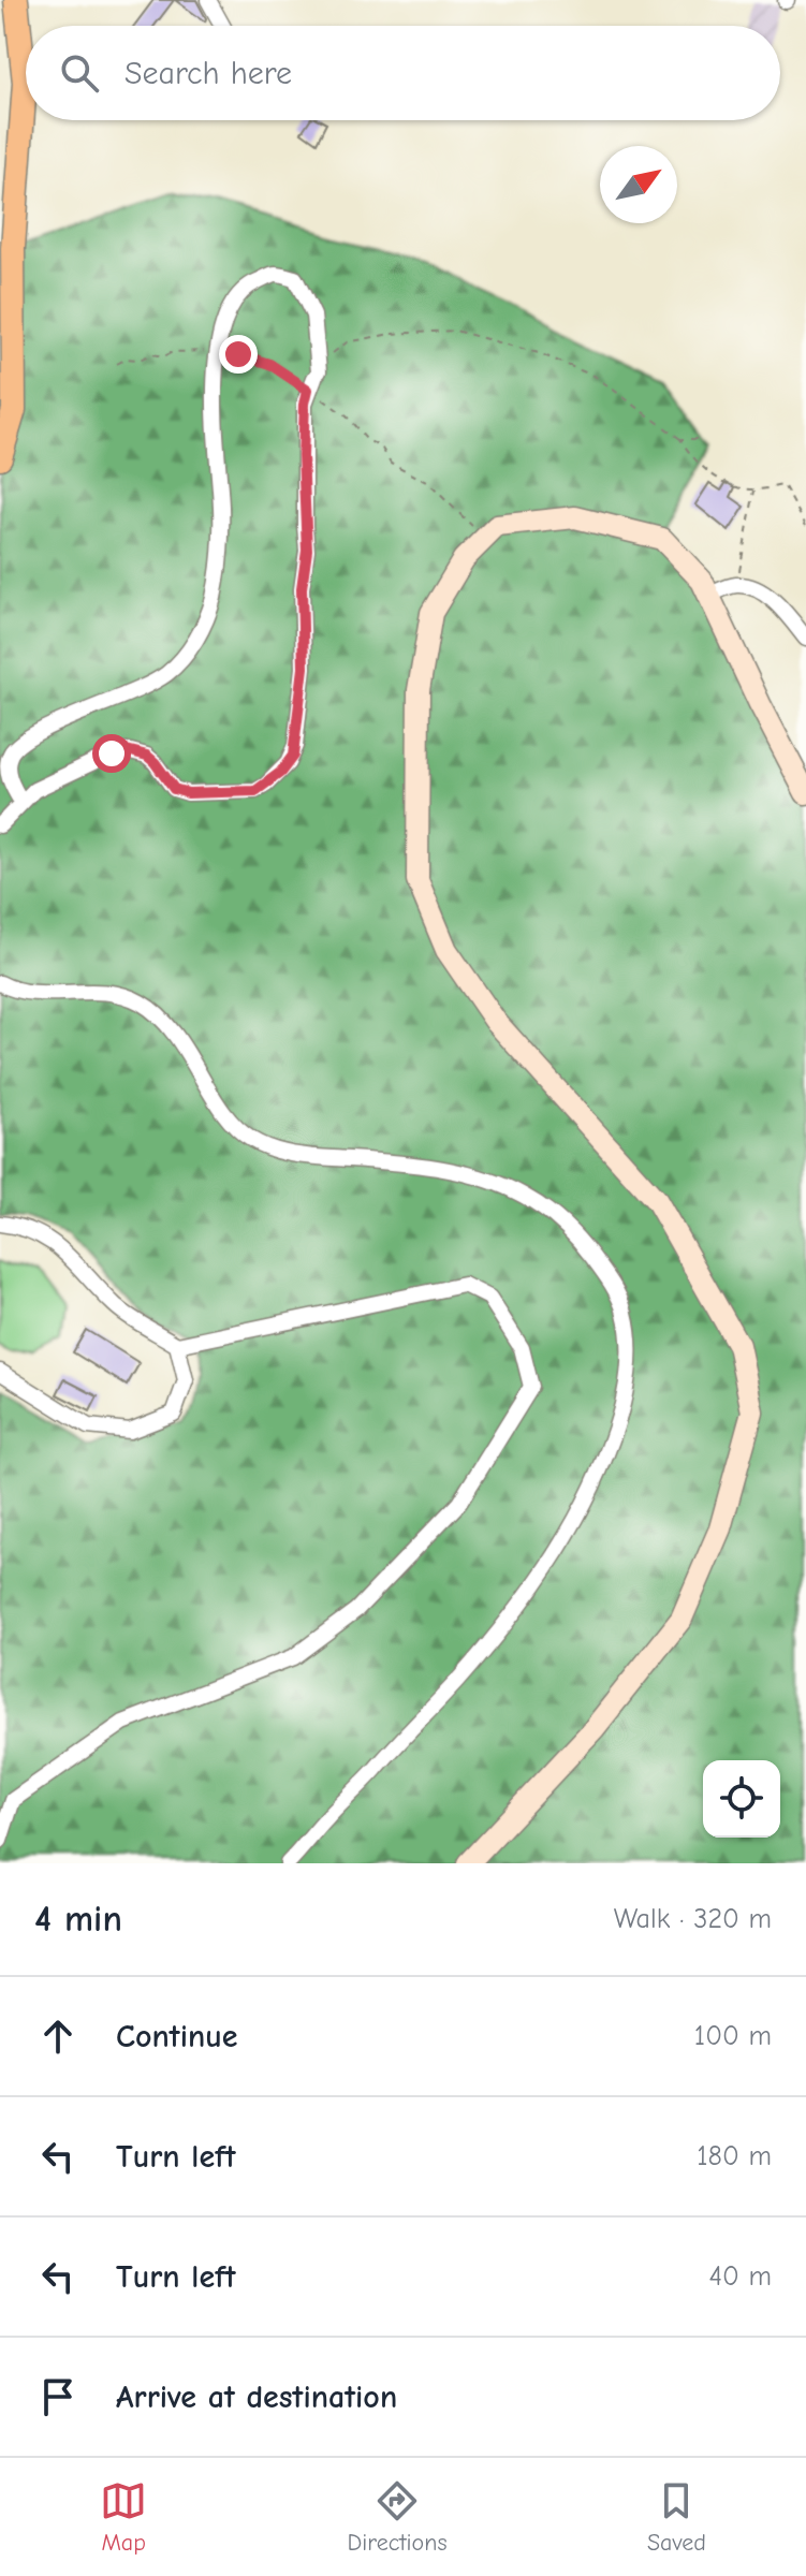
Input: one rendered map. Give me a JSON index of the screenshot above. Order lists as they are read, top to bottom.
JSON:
{
  "north": "top right",
  "page": {
    "search": "Search here",
    "heading": ["4 min", "Walk · 320 m"],
    "list": [
      ["Continue", "100 m"],
      ["Turn left", "180 m"],
      ["Turn left", "40 m"],
      "Arrive at destination"
    ],
    "nav": ["Map", "Directions", "Saved"]
  }
}
